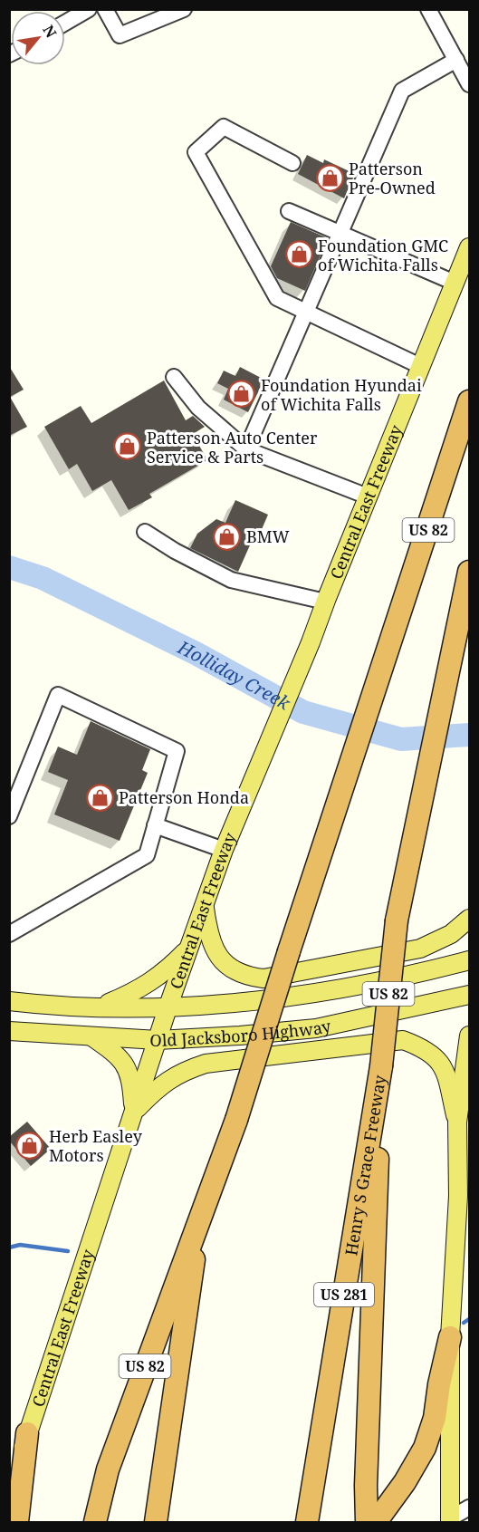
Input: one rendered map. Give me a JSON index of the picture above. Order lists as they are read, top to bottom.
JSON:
{
  "streets": {
    "highway": ["US 82", "Henry S Grace Freeway", "US 281"],
    "main road": ["Central East Freeway", "Old Jacksboro Highway"]
  },
  "crossings": [
    ["Central East Freeway", "Old Jacksboro Highway"],
    ["US 82", "Henry S Grace Freeway"]
  ],
  "water": ["Holliday Creek"],
  "places": {
    "shop": [
      "Patterson Pre-Owned",
      "Foundation GMC of Wichita Falls",
      "Foundation Hyundai of Wichita Falls",
      "Patterson Auto Center Service & Parts",
      "BMW",
      "Patterson Honda",
      "Herb Easley Motors"
    ]
  },
  "north": "top right"
}
